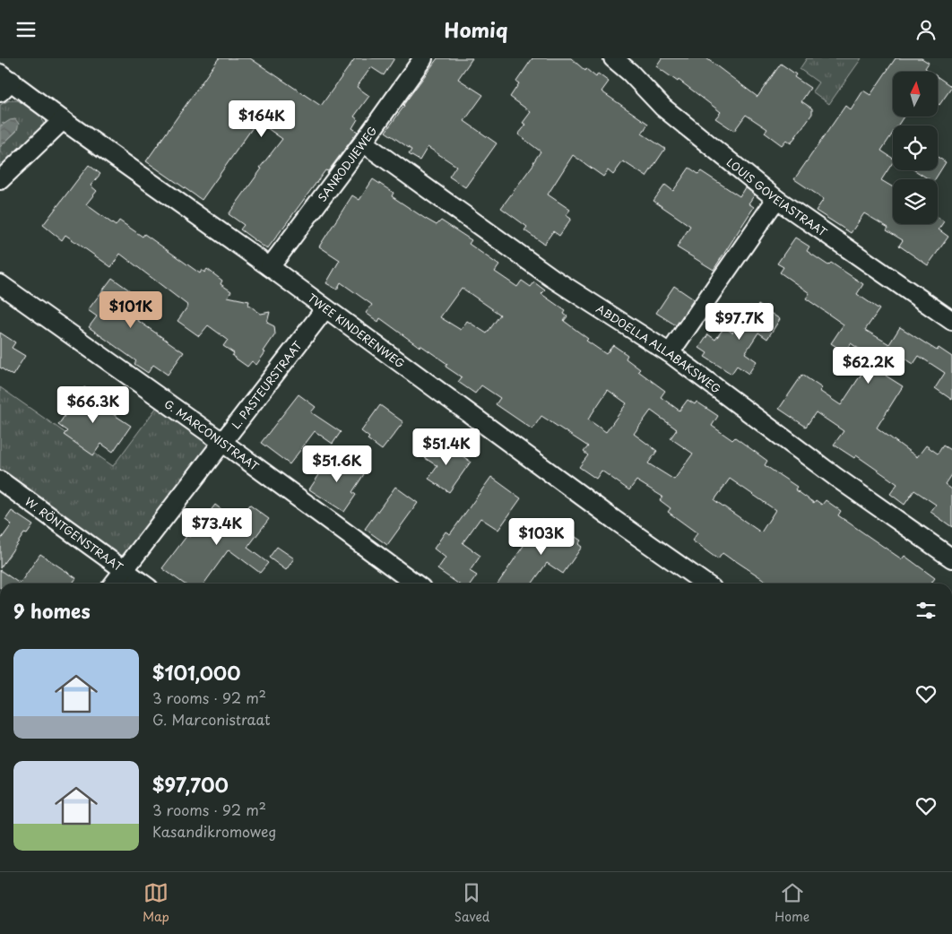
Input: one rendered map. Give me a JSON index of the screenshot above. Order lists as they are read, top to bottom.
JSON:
{
  "streets": {
    "street": [
      "SANRODJIEWEG",
      "LOUIS GOVEIASTRAAT",
      "TWEE KINDERENWEG",
      "ABDOELLA ALLABAKSWEG",
      "L. PASTEURSTRAAT",
      "G. MARCONISTRAAT",
      "W. RÖNTGENSTRAAT"
    ]
  },
  "crossings": [
    ["SANRODJIEWEG", "TWEE KINDERENWEG"],
    ["SANRODJIEWEG", "ABDOELLA ALLABAKSWEG"],
    ["TWEE KINDERENWEG", "L. PASTEURSTRAAT"],
    ["L. PASTEURSTRAAT", "G. MARCONISTRAAT"],
    ["L. PASTEURSTRAAT", "W. RÖNTGENSTRAAT"]
  ],
  "north": "top",
  "page": {
    "header": "Homiq",
    "price": [
      "$164K",
      "$101K",
      "$97.7K",
      "$62.2K",
      "$66.3K",
      "$51.4K",
      "$51.6K",
      "$73.4K",
      "$103K"
    ],
    "heading": "9 homes",
    "list": [
      {
        "name": "$101,000",
        "note": "3 rooms · 92 m² · G. Marconistraat"
      },
      {
        "name": "$97,700",
        "note": "3 rooms · 92 m² · Kasandikromoweg"
      }
    ],
    "tabs": ["Map", "Saved", "Home"]
  }
}
